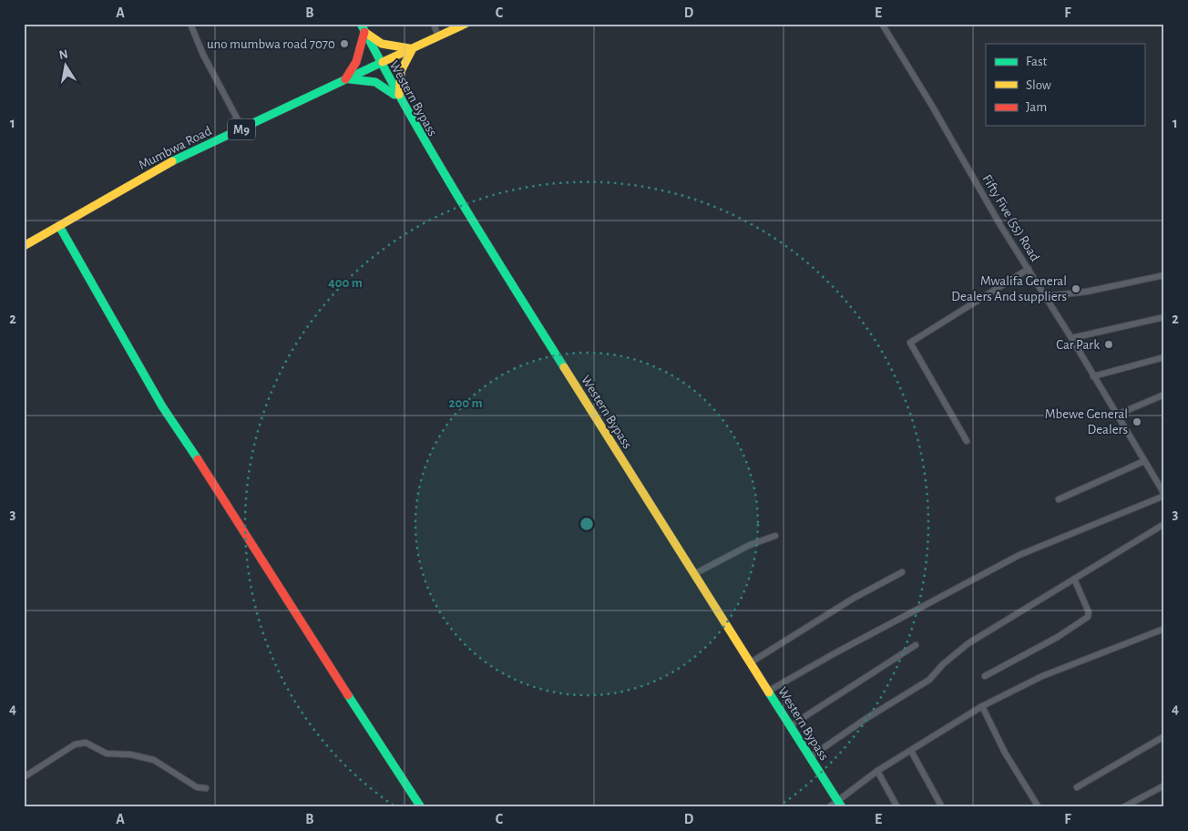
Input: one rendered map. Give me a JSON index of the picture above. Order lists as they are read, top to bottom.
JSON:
{
  "streets": {
    "main road": ["Western Bypass", "M9", "Mumbwa Road"],
    "street": ["Fifty Five (55) Road"]
  },
  "crossings": [
    ["Western Bypass", "Mumbwa Road"]
  ],
  "places": [
    "uno mumbwa road 7070",
    "Mwalifa General Dealers And suppliers",
    "Car Park",
    "Mbewe General Dealers"
  ],
  "legend": ["Fast", "Slow", "Jam"],
  "north": "top",
  "grid": {
    "columns": [
      "A",
      "B",
      "C",
      "D",
      "E",
      "F"
    ],
    "rows": [
      "1",
      "2",
      "3",
      "4"
    ]
  },
  "rings": ["400 m", "200 m"]
}
